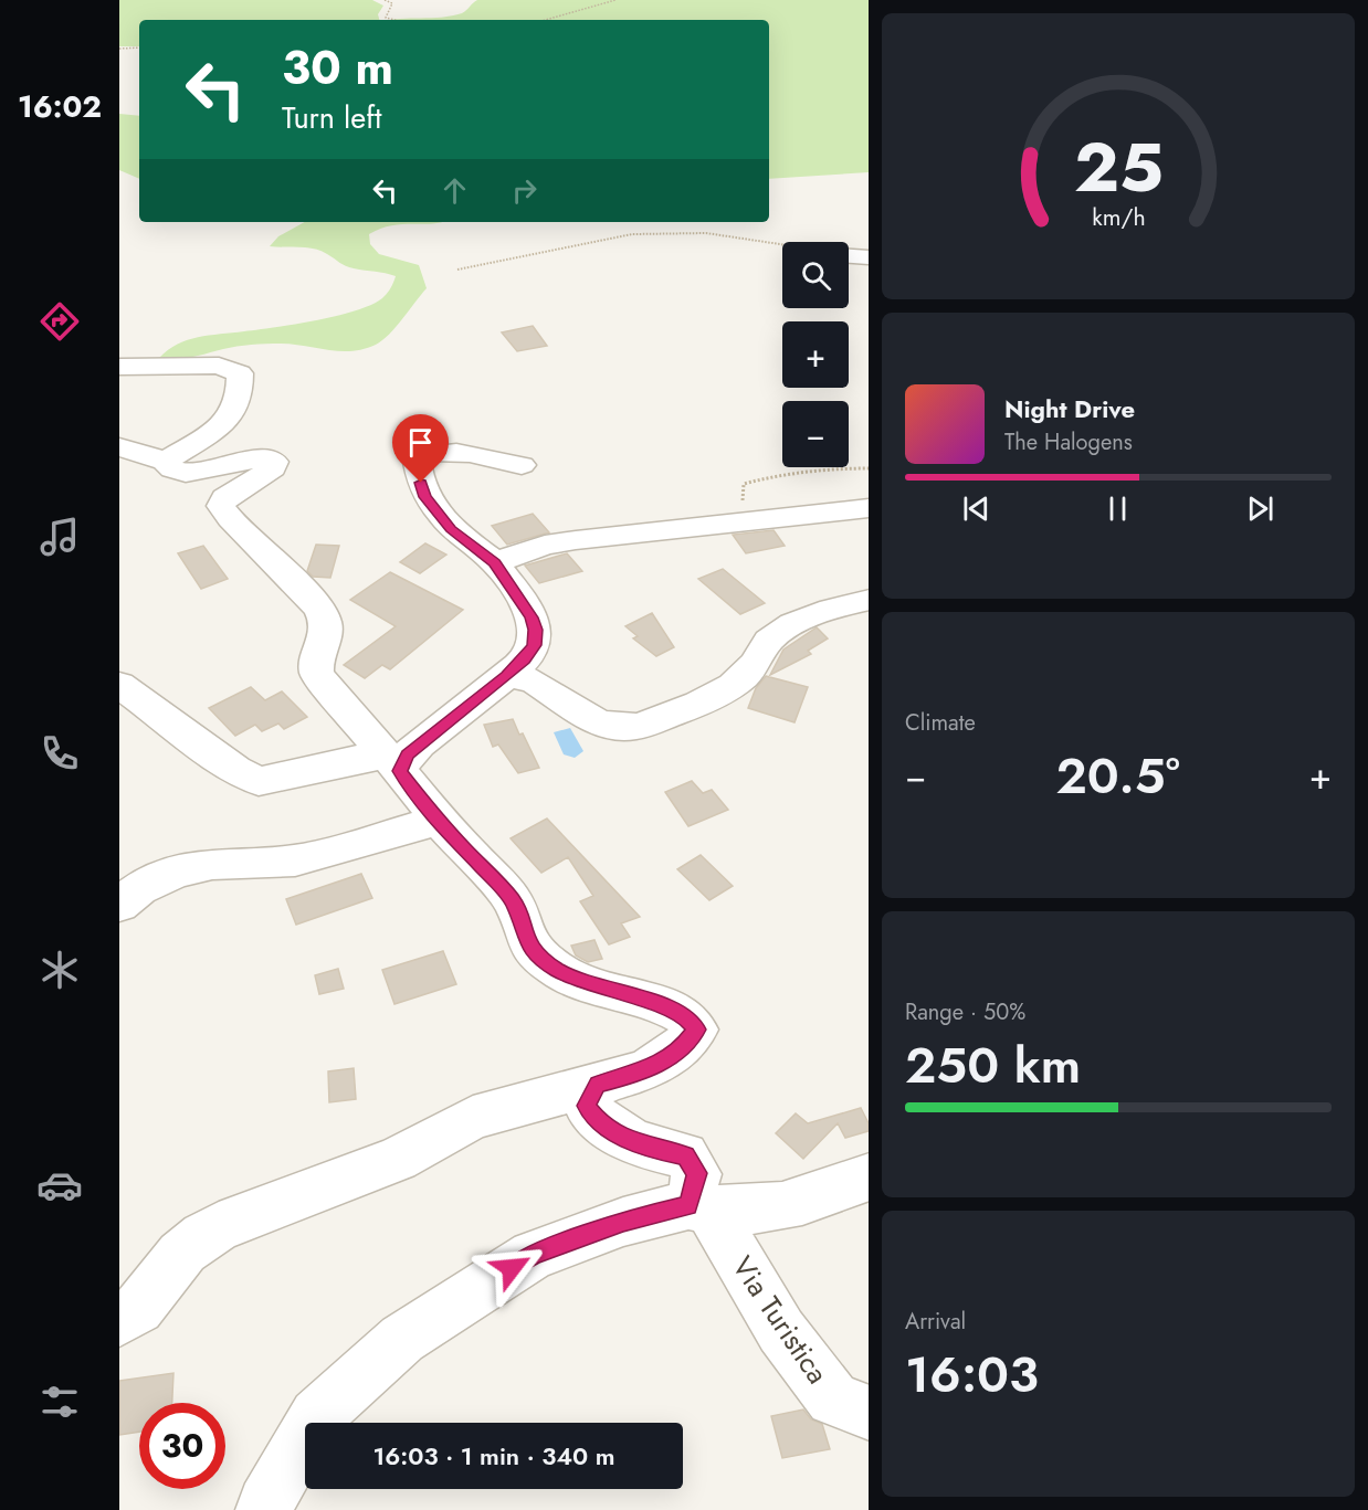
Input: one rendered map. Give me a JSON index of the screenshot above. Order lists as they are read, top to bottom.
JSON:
{
  "streets": {
    "street": ["Via Turistica"]
  },
  "page": {
    "tabs": "16:02",
    "turn": ["30 m", "Turn left"],
    "map_buttons": ["+", "−"],
    "song": ["Night Drive", "The Halogens"],
    "tile": [
      "Climate",
      ["Range · 50%", "250 km"],
      ["Arrival", "16:03"]
    ],
    "heat": ["−", "20.5°", "+"],
    "limit": "30",
    "trip": "16:03 · 1 min · 340 m",
    "gauge": ["25", "km/h"]
  }
}
